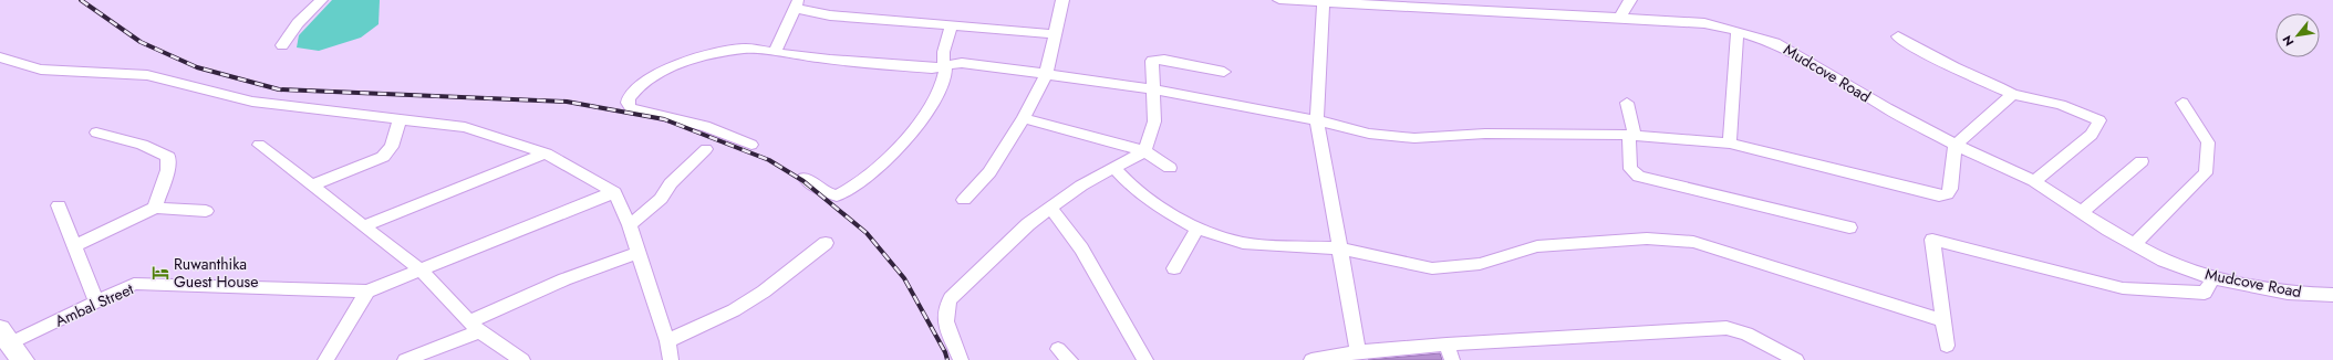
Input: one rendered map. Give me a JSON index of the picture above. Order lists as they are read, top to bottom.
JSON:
{
  "streets": {
    "street": ["Mudcove Road", "Ambal Street"]
  },
  "places": {
    "hotel": ["Ruwanthika Guest House"]
  },
  "north": "bottom left"
}
